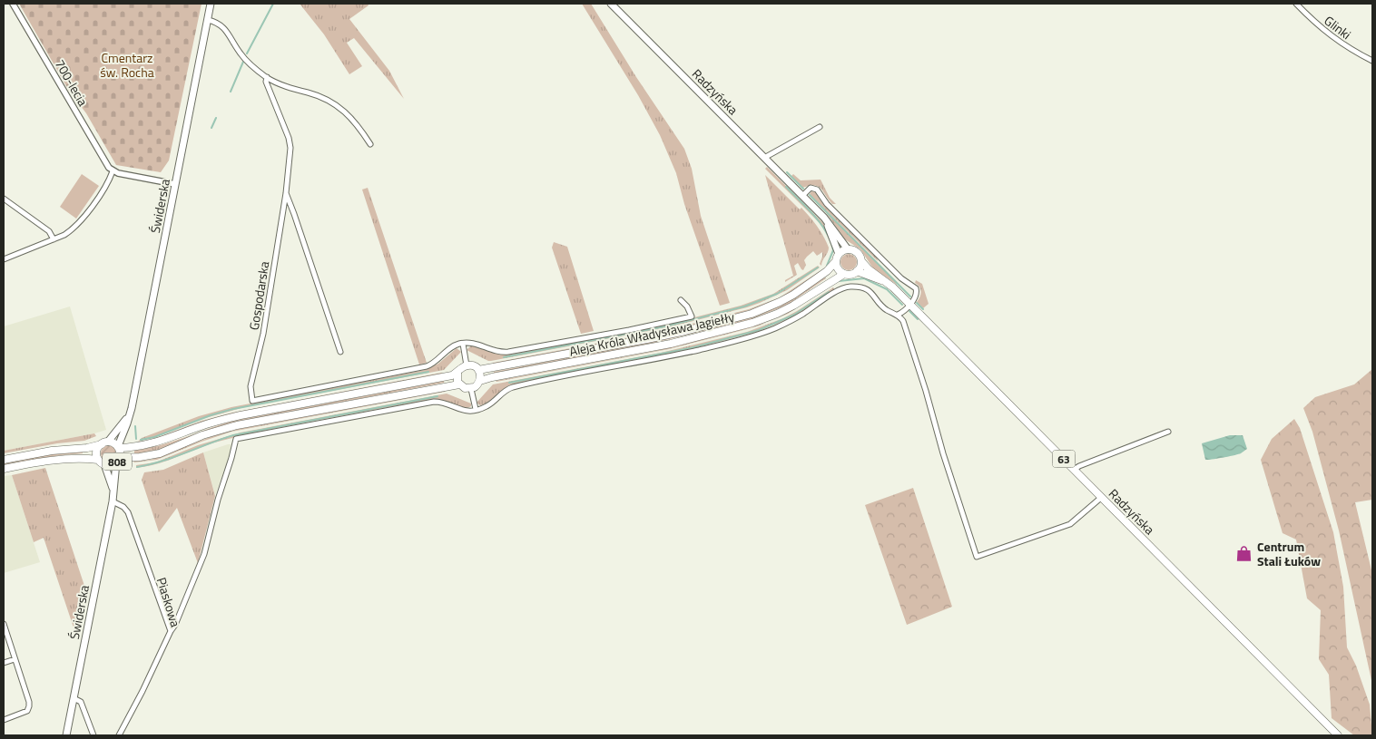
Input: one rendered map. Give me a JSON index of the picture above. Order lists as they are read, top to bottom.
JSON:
{
  "streets": {
    "main road": [
      "Radzyńska",
      "Świderska",
      "Aleja Króla Władysława Jagiełły",
      "63",
      "808"
    ],
    "street": [
      "Glinki",
      "700-lecia",
      "Gospodarska",
      "Piaskowa"
    ]
  },
  "crossings": [
    ["Radzyńska", "Aleja Króla Władysława Jagiełły"],
    ["Radzyńska", "63"],
    ["Świderska", "808"],
    ["Świderska", "Piaskowa"],
    ["Aleja Króla Władysława Jagiełły", "63"]
  ],
  "parks": ["Cmentarz św. Rocha"],
  "places": {
    "shop": ["Centrum Stali Łuków"]
  }
}
